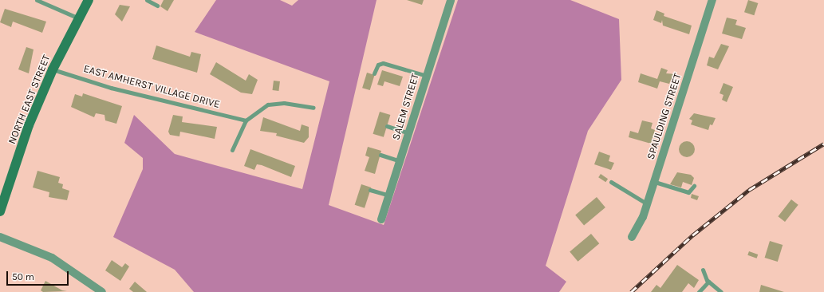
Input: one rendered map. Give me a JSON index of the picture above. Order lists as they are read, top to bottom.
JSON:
{
  "streets": {
    "main road": ["NORTH EAST STREET"],
    "street": ["SALEM STREET", "SPAULDING STREET"],
    "lane": ["EAST AMHERST VILLAGE DRIVE"]
  },
  "crossings": [
    ["EAST AMHERST VILLAGE DRIVE", "NORTH EAST STREET"]
  ],
  "scale_bar": "50 m"
}
